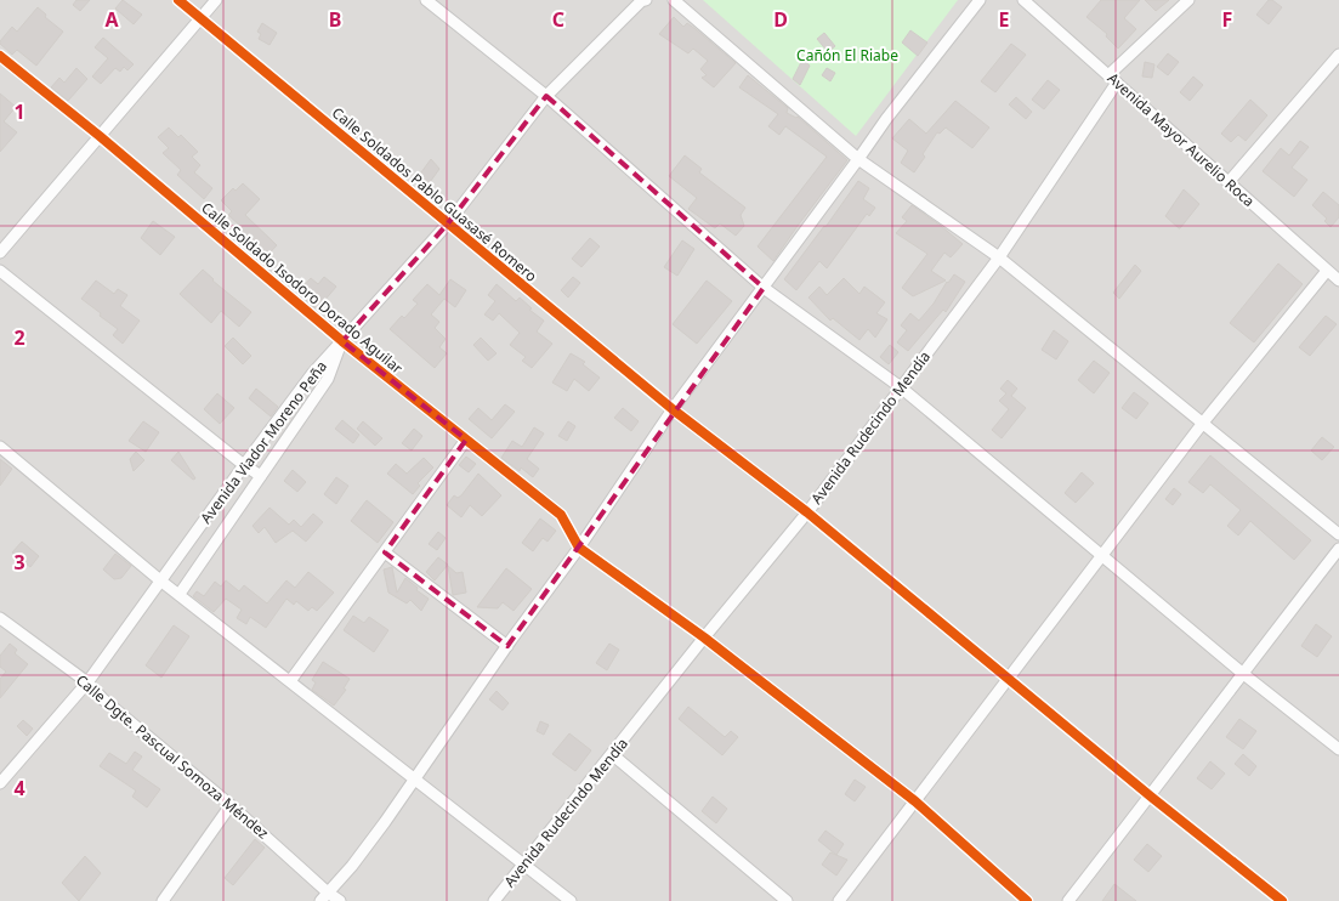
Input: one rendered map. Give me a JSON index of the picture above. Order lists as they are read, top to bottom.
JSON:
{
  "streets": {
    "street": [
      "Avenida Mayor Aurelio Roca",
      "Calle Soldados Pablo Guasasé Romero",
      "Calle Soldado Isodoro Dorado Aguilar",
      "Avenida Rudecindo Mendía",
      "Avenida Viador Moreno Peña",
      "Calle Dgte. Pascual Somoza Méndez"
    ]
  },
  "crossings": [
    ["Avenida Mayor Aurelio Roca", "Avenida Rudecindo Mendía"],
    ["Calle Soldados Pablo Guasasé Romero", "Avenida Rudecindo Mendía"],
    ["Calle Soldado Isodoro Dorado Aguilar", "Avenida Viador Moreno Peña"],
    ["Avenida Viador Moreno Peña", "Calle Dgte. Pascual Somoza Méndez"]
  ],
  "parks": ["Cañón El Riabe"],
  "grid": {
    "columns": [
      "A",
      "B",
      "C",
      "D",
      "E",
      "F"
    ],
    "rows": [
      "1",
      "2",
      "3",
      "4"
    ]
  }
}
